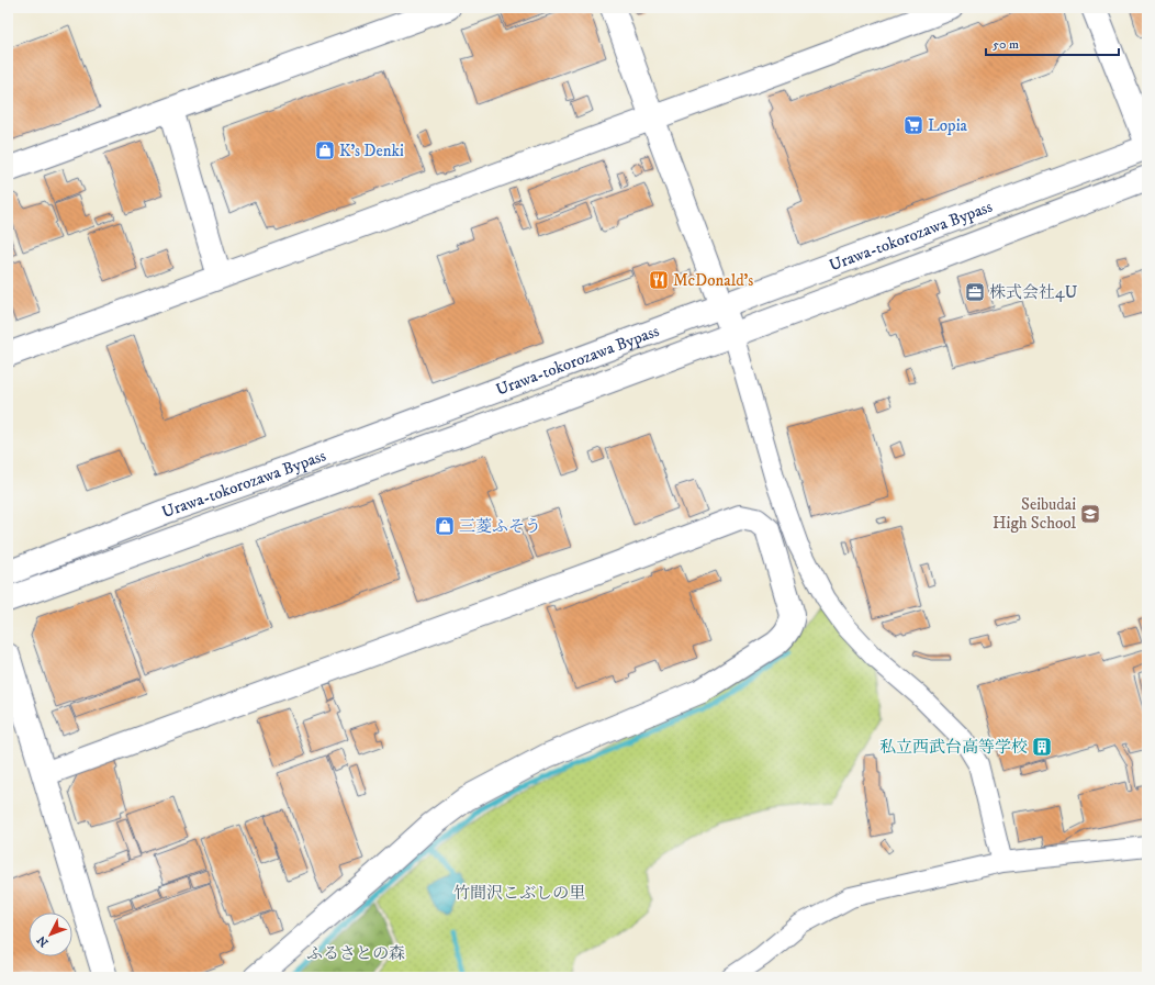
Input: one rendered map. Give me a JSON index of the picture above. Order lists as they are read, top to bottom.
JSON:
{
  "streets": {
    "main road": ["Urawa-tokorozawa Bypass"]
  },
  "parks": ["竹間沢こぶしの里", "ふるさとの森"],
  "places": {
    "supermarket": ["Lopia"],
    "shop": ["K's Denki", "三菱ふそう"],
    "restaurant": ["McDonald's"],
    "office": ["株式会社4U"],
    "school or university": ["Seibudai High School"],
    "building": ["私立西武台高等学校"]
  },
  "scale_bar": "50 m",
  "north": "bottom left"
}
